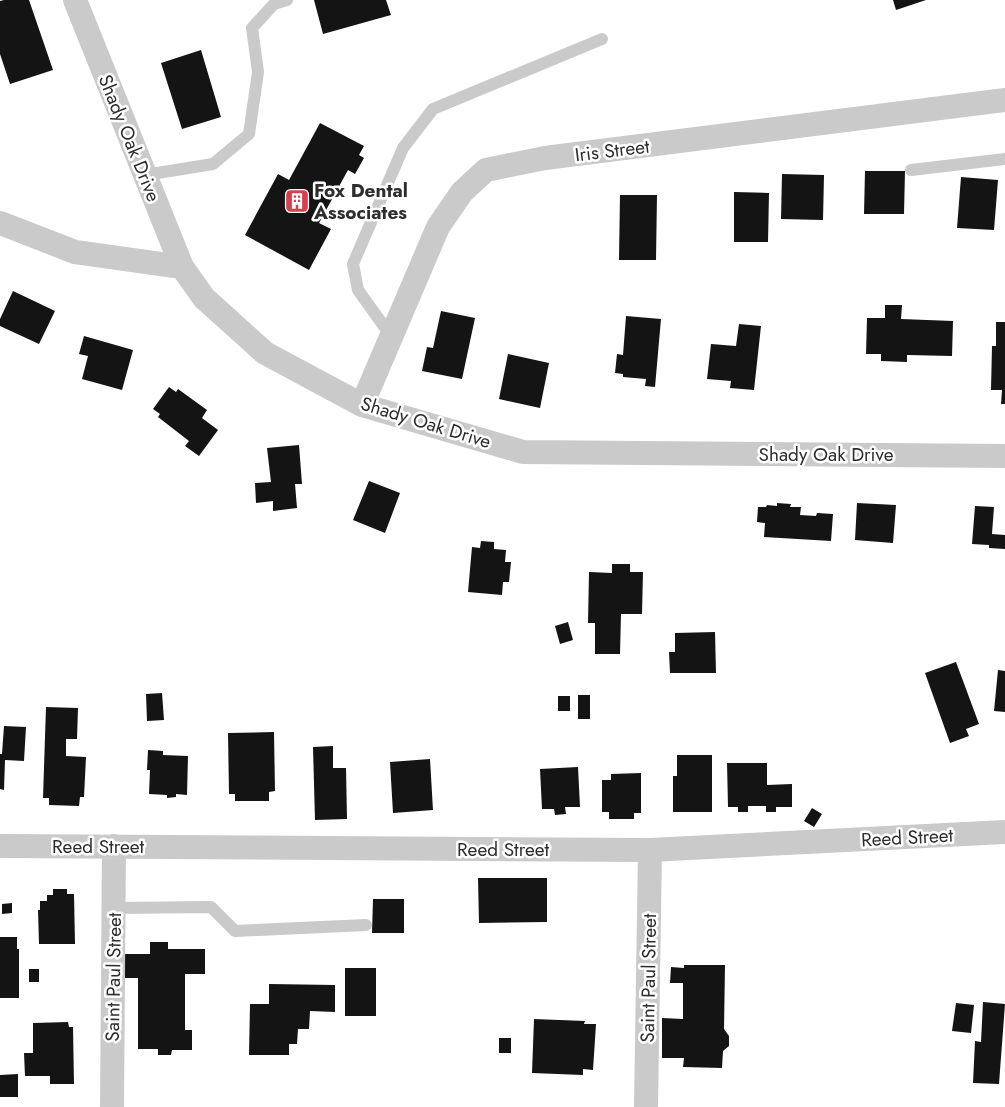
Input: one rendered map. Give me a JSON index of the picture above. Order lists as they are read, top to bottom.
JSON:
{
  "streets": {
    "street": [
      "Shady Oak Drive",
      "Iris Street",
      "Reed Street",
      "Saint Paul Street"
    ]
  },
  "crossings": [
    ["Shady Oak Drive", "Iris Street"],
    ["Reed Street", "Saint Paul Street"]
  ],
  "places": {
    "building": ["Fox Dental Associates"]
  }
}
